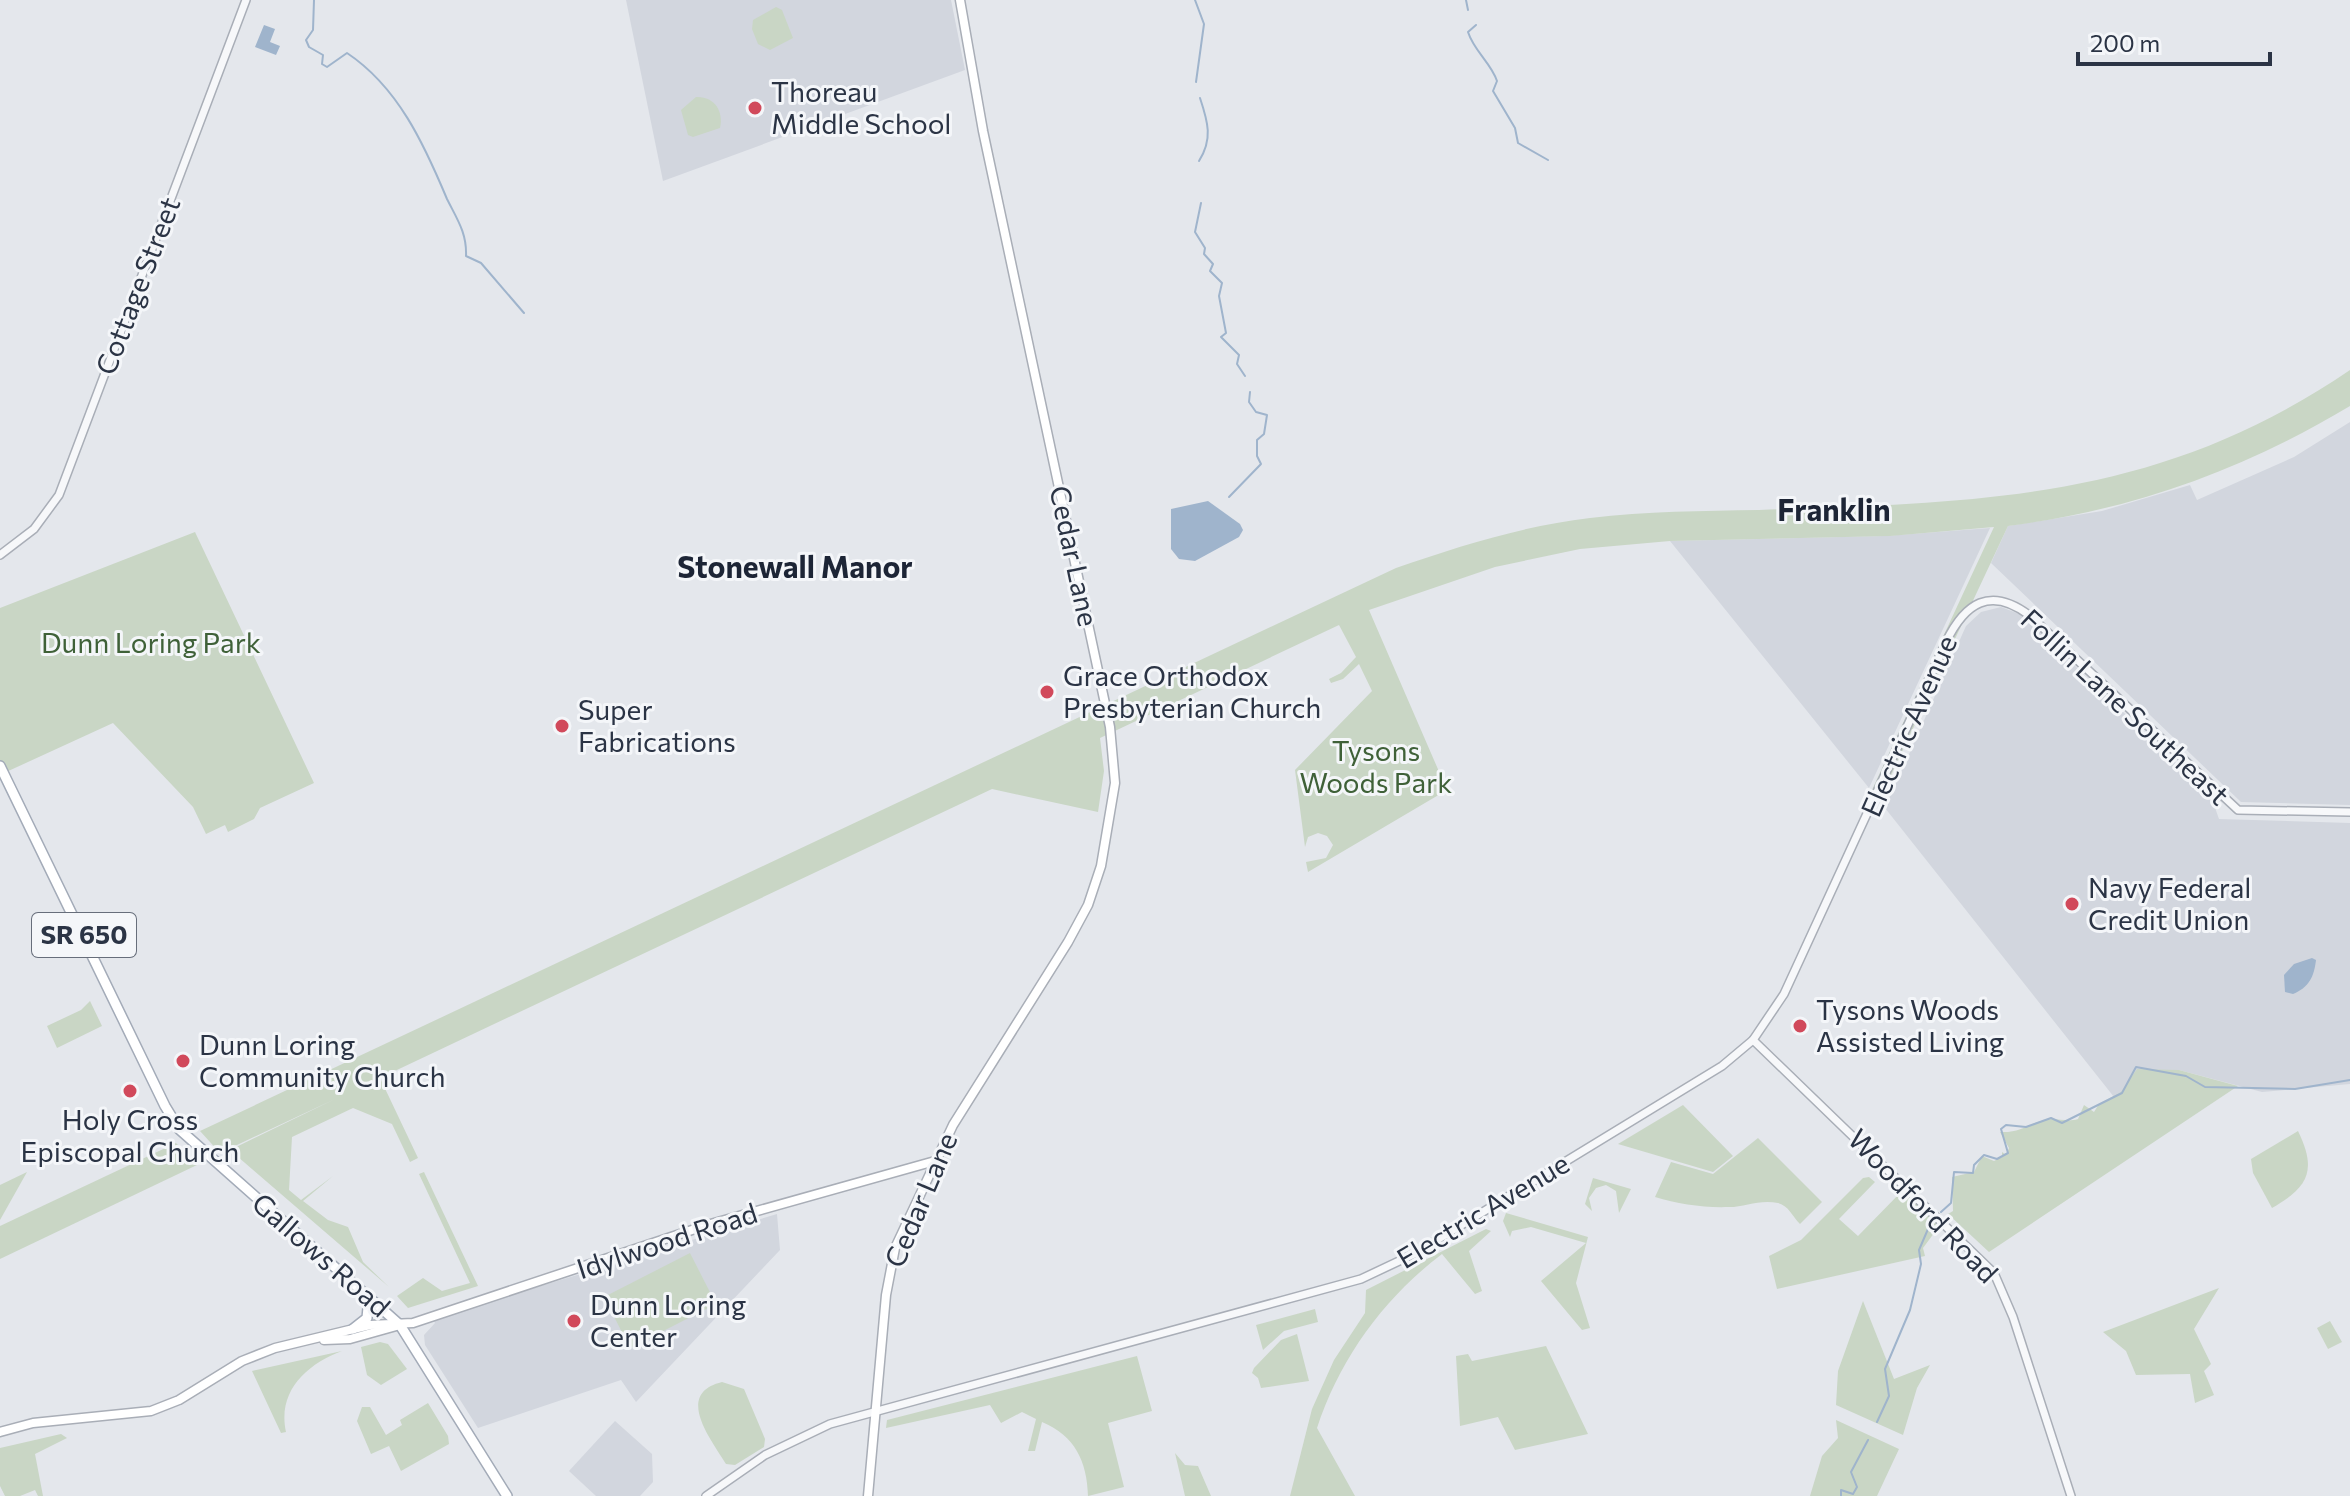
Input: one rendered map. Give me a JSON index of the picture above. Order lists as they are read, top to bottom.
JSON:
{
  "streets": {
    "main road": [
      "Cedar Lane",
      "SR 650",
      "Idylwood Road",
      "Gallows Road"
    ],
    "street": [
      "Cottage Street",
      "Follin Lane Southeast",
      "Electric Avenue",
      "Woodford Road"
    ]
  },
  "crossings": [
    ["Cedar Lane", "Electric Avenue"],
    ["Cedar Lane", "Idylwood Road"],
    ["Follin Lane Southeast", "Electric Avenue"],
    ["Electric Avenue", "Woodford Road"],
    ["Idylwood Road", "Gallows Road"]
  ],
  "districts": ["Franklin", "Stonewall Manor"],
  "parks": ["Dunn Loring Park", "Tysons Woods Park"],
  "places": [
    "Thoreau Middle School",
    "Grace Orthodox Presbyterian Church",
    "Super Fabrications",
    "Navy Federal Credit Union",
    "Tysons Woods Assisted Living",
    "Dunn Loring Community Church",
    "Holy Cross Episcopal Church",
    "Dunn Loring Center"
  ],
  "scale_bar": "200 m"
}
